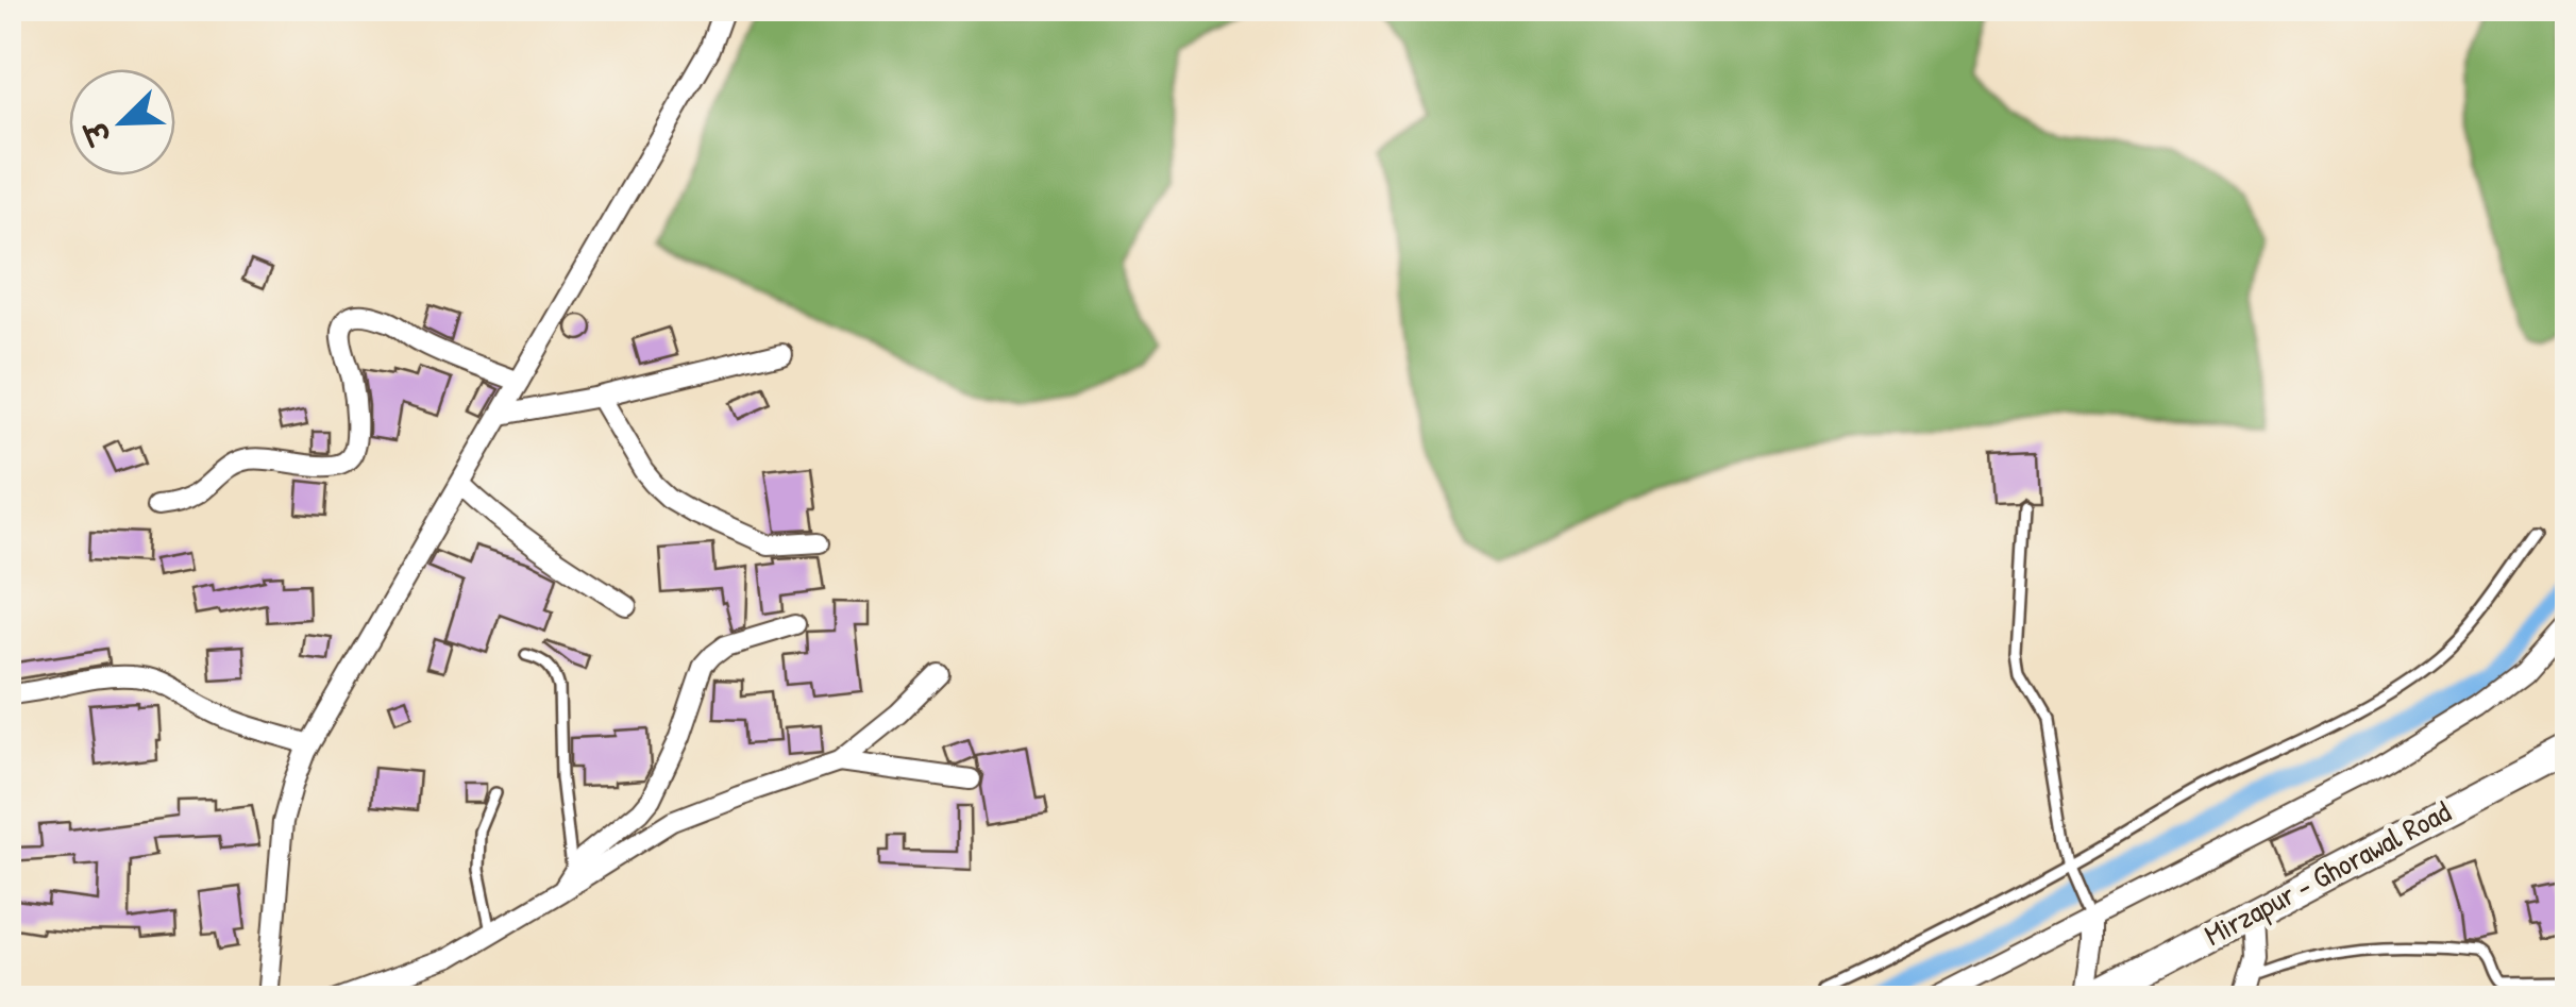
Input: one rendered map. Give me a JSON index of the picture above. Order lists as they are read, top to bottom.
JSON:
{
  "streets": {
    "main road": ["Mirzapur - Ghorawal Road"]
  },
  "north": "bottom left"
}
